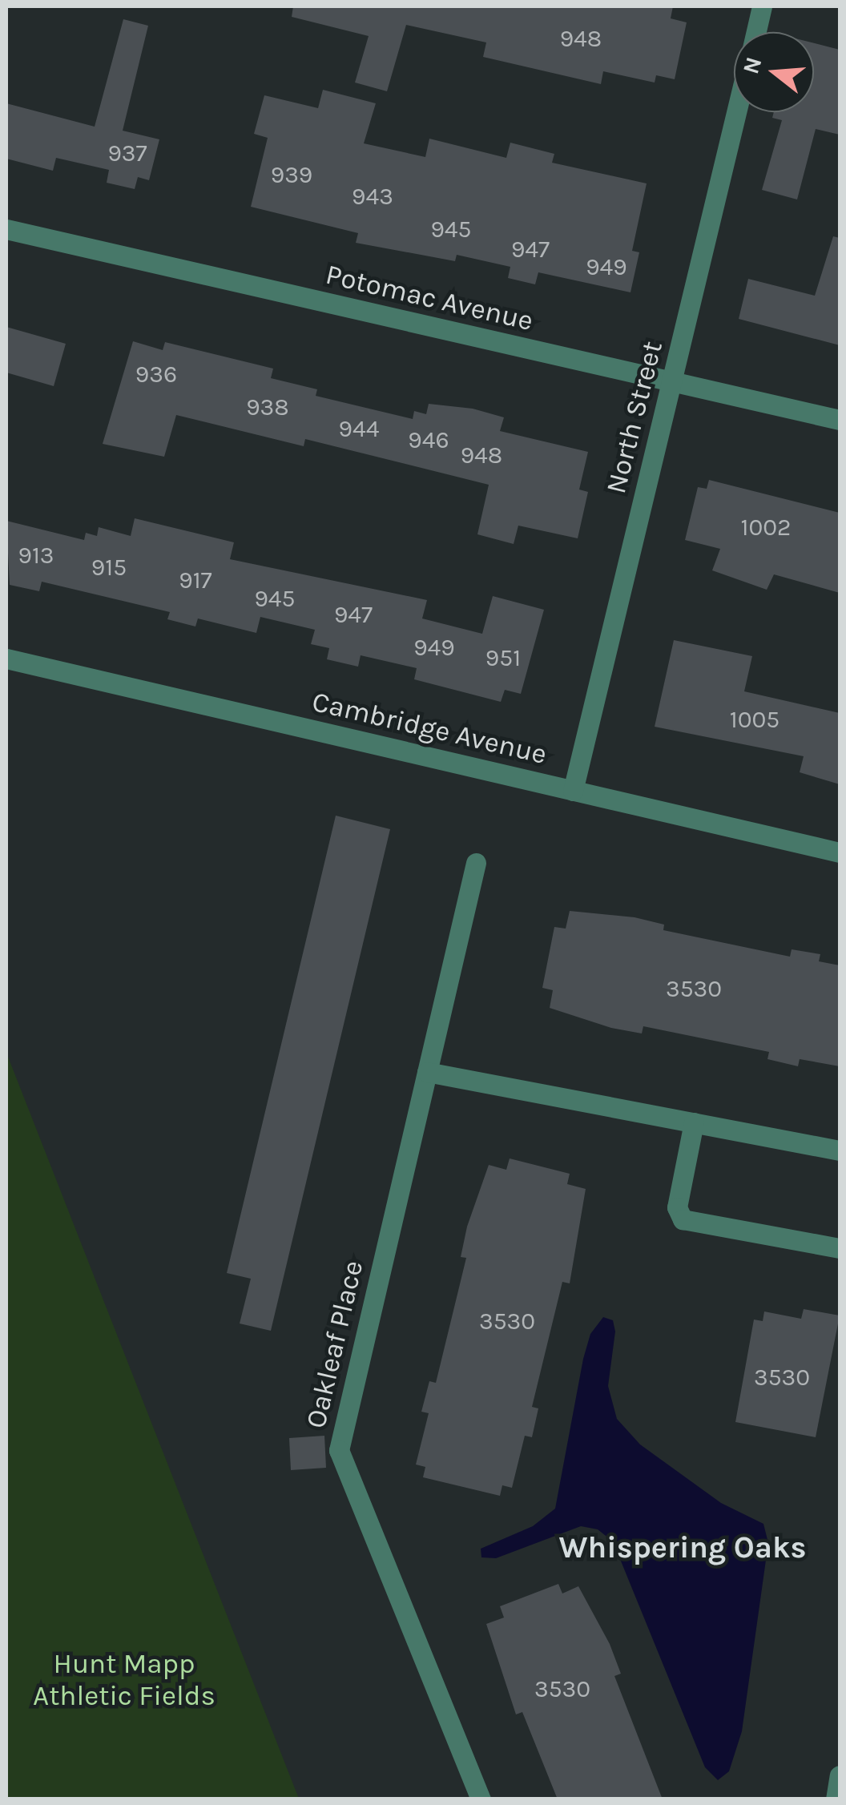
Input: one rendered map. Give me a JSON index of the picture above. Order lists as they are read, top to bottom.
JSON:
{
  "streets": {
    "street": [
      "Potomac Avenue",
      "North Street",
      "Cambridge Avenue",
      "Oakleaf Place"
    ]
  },
  "crossings": [
    ["Potomac Avenue", "North Street"],
    ["North Street", "Cambridge Avenue"]
  ],
  "districts": ["Whispering Oaks"],
  "parks": ["Hunt Mapp Athletic Fields"],
  "house_numbers": [
    "948",
    "937",
    "939",
    "943",
    "945",
    "947",
    "949",
    "936",
    "938",
    "944",
    "946",
    "948",
    "1002",
    "913",
    "915",
    "917",
    "945",
    "947",
    "949",
    "951",
    "1005",
    "3530",
    "3530",
    "3530",
    "3530"
  ],
  "north": "left"
}
